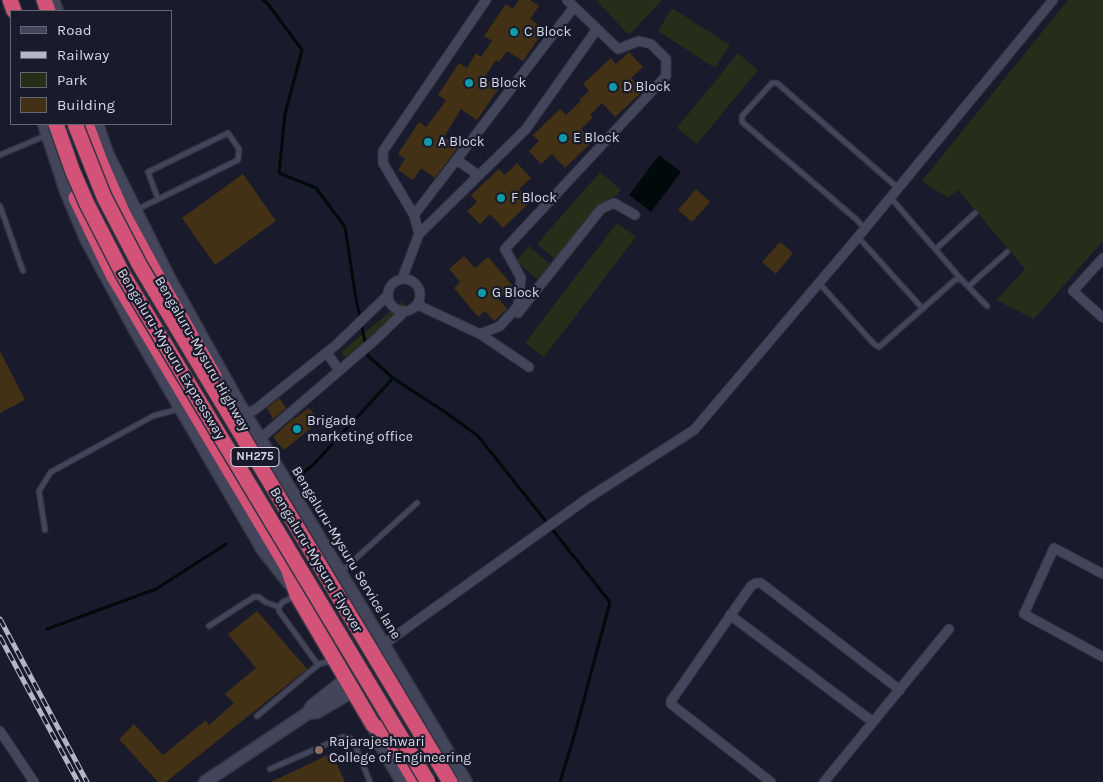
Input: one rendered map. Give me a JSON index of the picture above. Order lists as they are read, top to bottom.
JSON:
{
  "streets": {
    "highway": [
      "Bengaluru-Mysuru Expressway",
      "Bengaluru-Mysuru Highway",
      "NH275",
      "Bengaluru-Mysuru Flyover"
    ],
    "street": ["Bengaluru-Mysuru Service lane"]
  },
  "places": [
    "C Block",
    "B Block",
    "D Block",
    "E Block",
    "A Block",
    "F Block",
    "G Block",
    "Brigade marketing office",
    "Rajarajeshwari College of Engineering"
  ],
  "legend": [
    "Road",
    "Railway",
    "Park",
    "Building"
  ]
}
